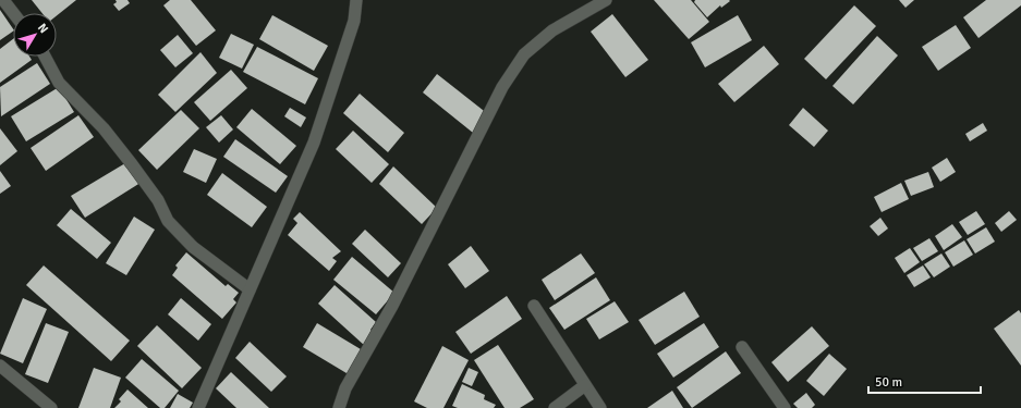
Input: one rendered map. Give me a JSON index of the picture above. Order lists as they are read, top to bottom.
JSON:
{
  "scale_bar": "50 m",
  "north": "top right"
}
